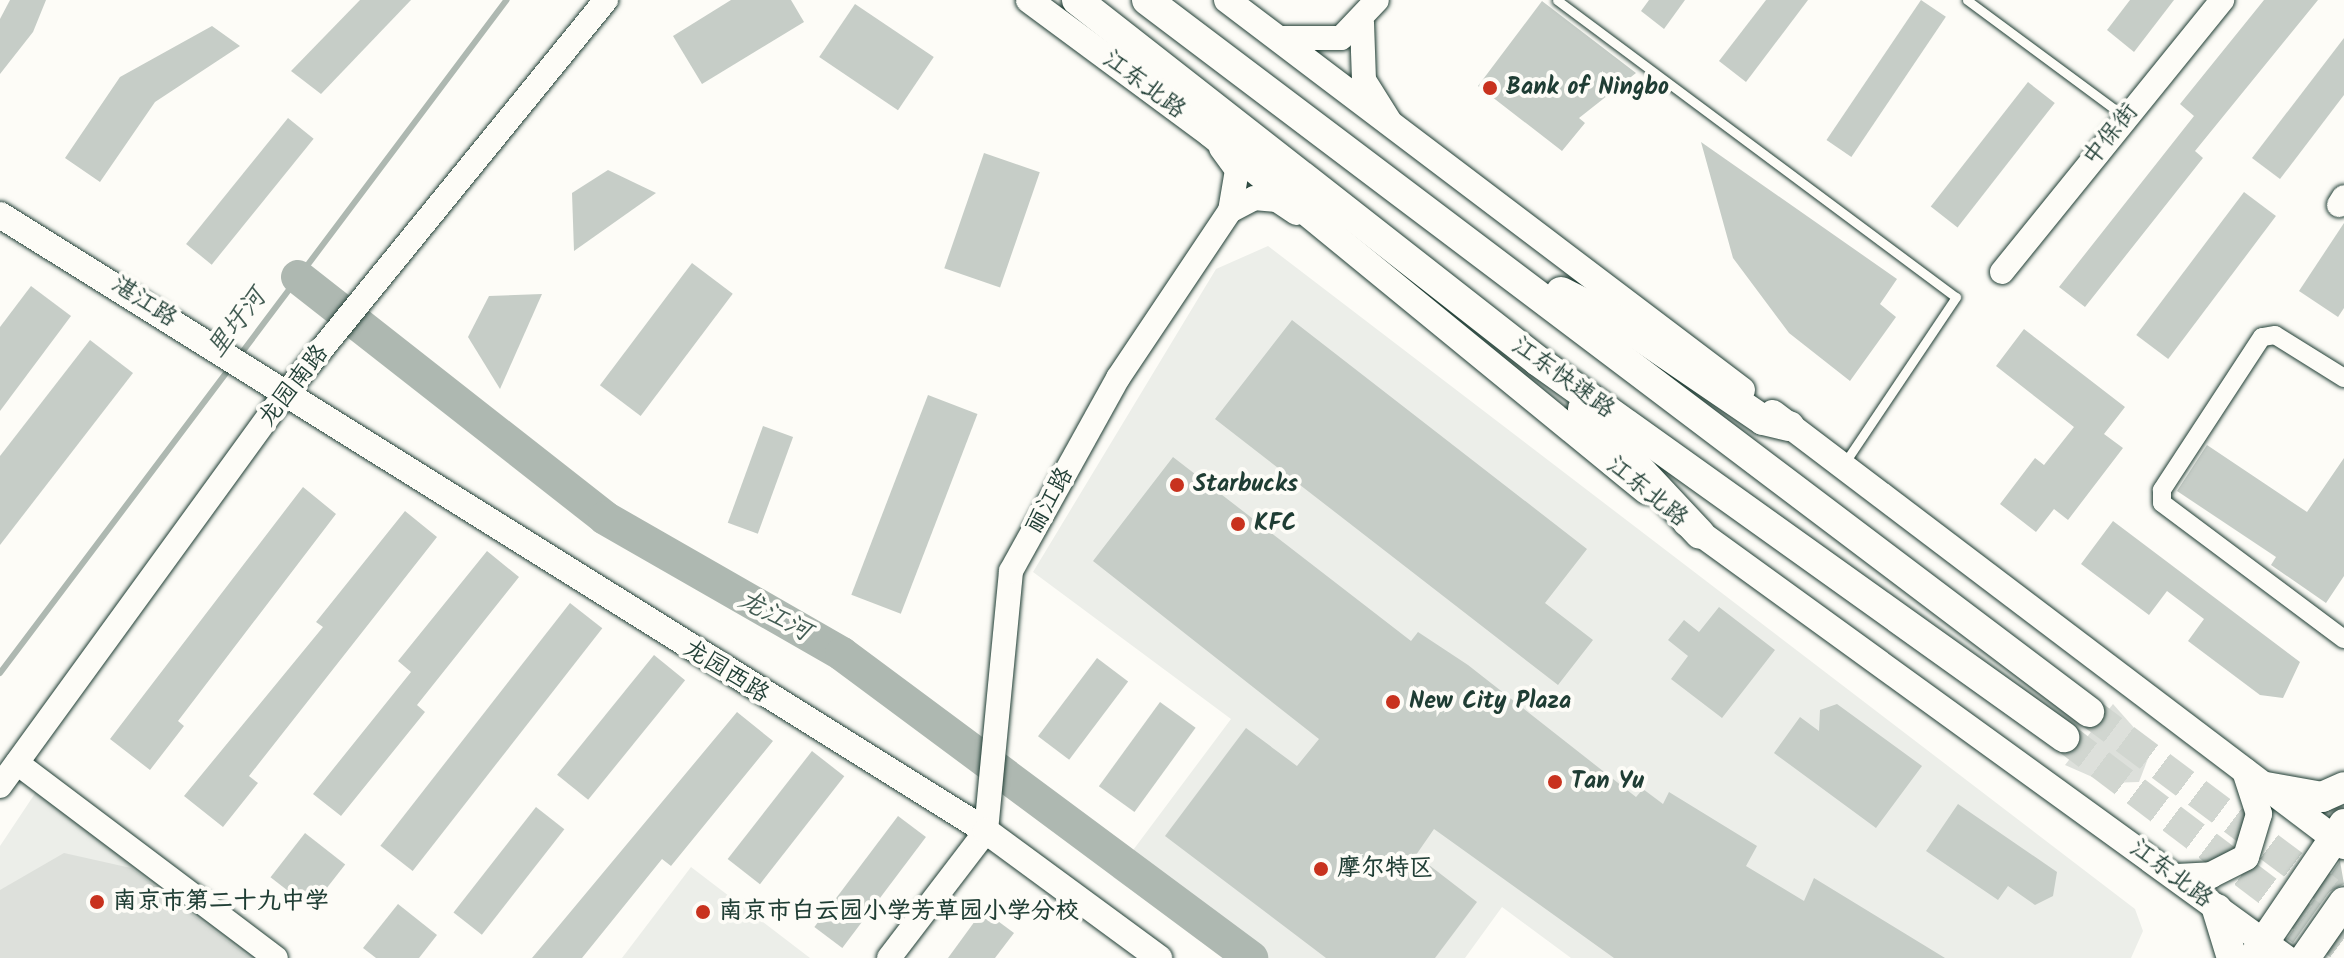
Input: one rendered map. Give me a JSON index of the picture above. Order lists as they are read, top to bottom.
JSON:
{
  "streets": {
    "main road": [
      "江东北路",
      "湛江路",
      "江东快速路",
      "龙园西路"
    ],
    "street": ["中保街", "龙园南路", "丽江路"]
  },
  "crossings": [
    ["江东北路", "丽江路"],
    ["湛江路", "龙园南路"],
    ["湛江路", "龙园西路"],
    ["龙园南路", "龙园西路"],
    ["丽江路", "龙园西路"]
  ],
  "water": ["里圩河", "龙江河"],
  "places": [
    "Bank of Ningbo",
    "Starbucks",
    "KFC",
    "New City Plaza",
    "Tan Yu",
    "摩尔特区",
    "南京市第二十九中学",
    "南京市白云园小学芳草园小学分校"
  ]
}
